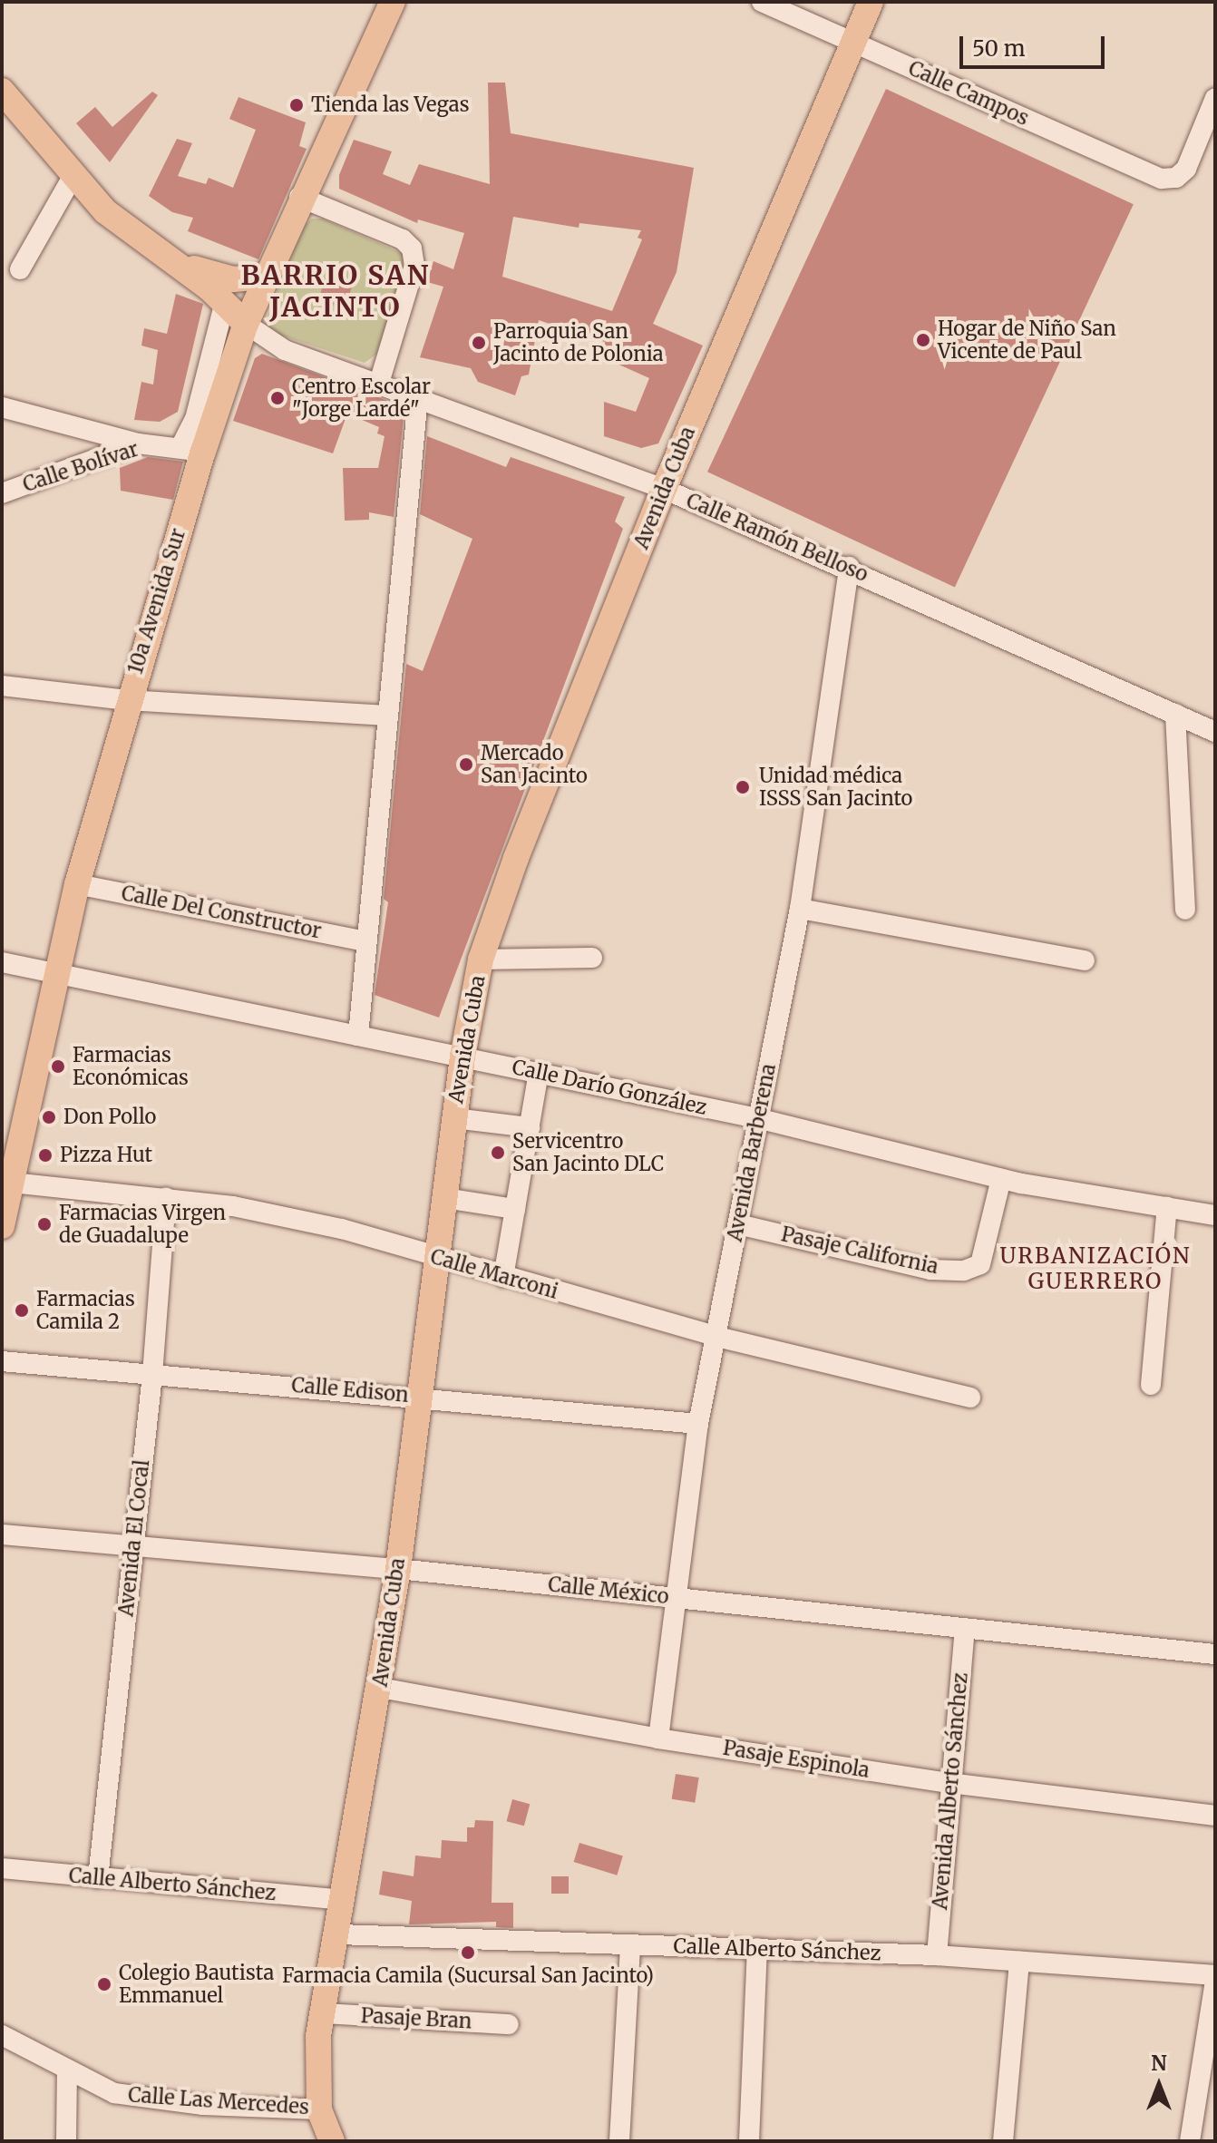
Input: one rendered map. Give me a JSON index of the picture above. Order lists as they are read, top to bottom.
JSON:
{
  "streets": {
    "main road": ["Avenida Cuba", "Calle Ramón Belloso", "10a Avenida Sur"],
    "street": [
      "Calle Campos",
      "Calle Bolívar",
      "Calle Del Constructor",
      "Calle Darío González",
      "Avenida Barberena",
      "Pasaje California",
      "Calle Marconi",
      "Calle Edison",
      "Avenida El Cocal",
      "Calle México",
      "Pasaje Espinola",
      "Avenida Alberto Sánchez",
      "Calle Alberto Sánchez",
      "Pasaje Bran",
      "Calle Las Mercedes"
    ]
  },
  "crossings": [
    ["Calle Campos", "Avenida Cuba"],
    ["Calle Bolívar", "10a Avenida Sur"],
    ["Avenida Cuba", "Calle Ramón Belloso"],
    ["Avenida Cuba", "Calle Darío González"],
    ["Avenida Cuba", "Calle Marconi"],
    ["Avenida Cuba", "Calle Edison"],
    ["Avenida Cuba", "Calle México"],
    ["Avenida Cuba", "Pasaje Espinola"],
    ["Avenida Cuba", "Calle Alberto Sánchez"],
    ["Avenida Cuba", "Pasaje Bran"],
    ["Avenida Cuba", "Calle Las Mercedes"],
    ["Calle Ramón Belloso", "10a Avenida Sur"],
    ["Calle Ramón Belloso", "Avenida Barberena"],
    ["10a Avenida Sur", "Calle Del Constructor"],
    ["10a Avenida Sur", "Calle Darío González"],
    ["10a Avenida Sur", "Calle Marconi"],
    ["Calle Darío González", "Avenida Barberena"],
    ["Calle Darío González", "Pasaje California"],
    ["Avenida Barberena", "Pasaje California"],
    ["Avenida Barberena", "Calle Marconi"],
    ["Avenida Barberena", "Calle Edison"],
    ["Avenida Barberena", "Calle México"],
    ["Avenida Barberena", "Pasaje Espinola"],
    ["Calle Marconi", "Avenida El Cocal"],
    ["Calle Edison", "Avenida El Cocal"],
    ["Avenida El Cocal", "Calle México"],
    ["Avenida El Cocal", "Calle Alberto Sánchez"],
    ["Calle México", "Avenida Alberto Sánchez"],
    ["Pasaje Espinola", "Avenida Alberto Sánchez"],
    ["Avenida Alberto Sánchez", "Calle Alberto Sánchez"]
  ],
  "districts": ["BARRIO SAN JACINTO", "URBANIZACIÓN GUERRERO"],
  "places": [
    "Tienda las Vegas",
    "Hogar de Niño San Vicente de Paul",
    "Parroquia San Jacinto de Polonia",
    "Centro Escolar \"Jorge Lardé\"",
    "Mercado San Jacinto",
    "Unidad médica ISSS San Jacinto",
    "Farmacias Económicas",
    "Don Pollo",
    "Servicentro San Jacinto DLC",
    "Pizza Hut",
    "Farmacias Virgen de Guadalupe",
    "Farmacias Camila 2",
    "Farmacia Camila (Sucursal San Jacinto)",
    "Colegio Bautista Emmanuel"
  ],
  "scale_bar": "50 m",
  "north": "top"
}
